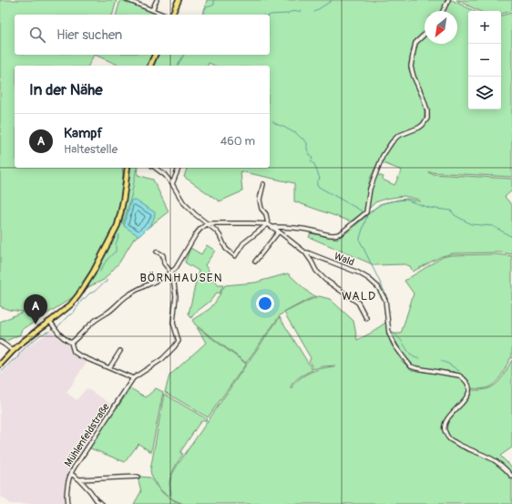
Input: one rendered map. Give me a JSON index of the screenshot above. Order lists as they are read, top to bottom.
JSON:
{
  "streets": {
    "street": ["Wald", "Mühlenfeldstraße"]
  },
  "districts": ["BÖRNHAUSEN", "WALD"],
  "north": "bottom left",
  "page": {
    "map_buttons": ["+", "−"],
    "search": "Hier suchen",
    "heading": "In der Nähe",
    "list": [
      {
        "mark": "A",
        "name": "Kampf",
        "note": "Haltestelle",
        "value": "460 m"
      }
    ],
    "pins": "A"
  }
}
